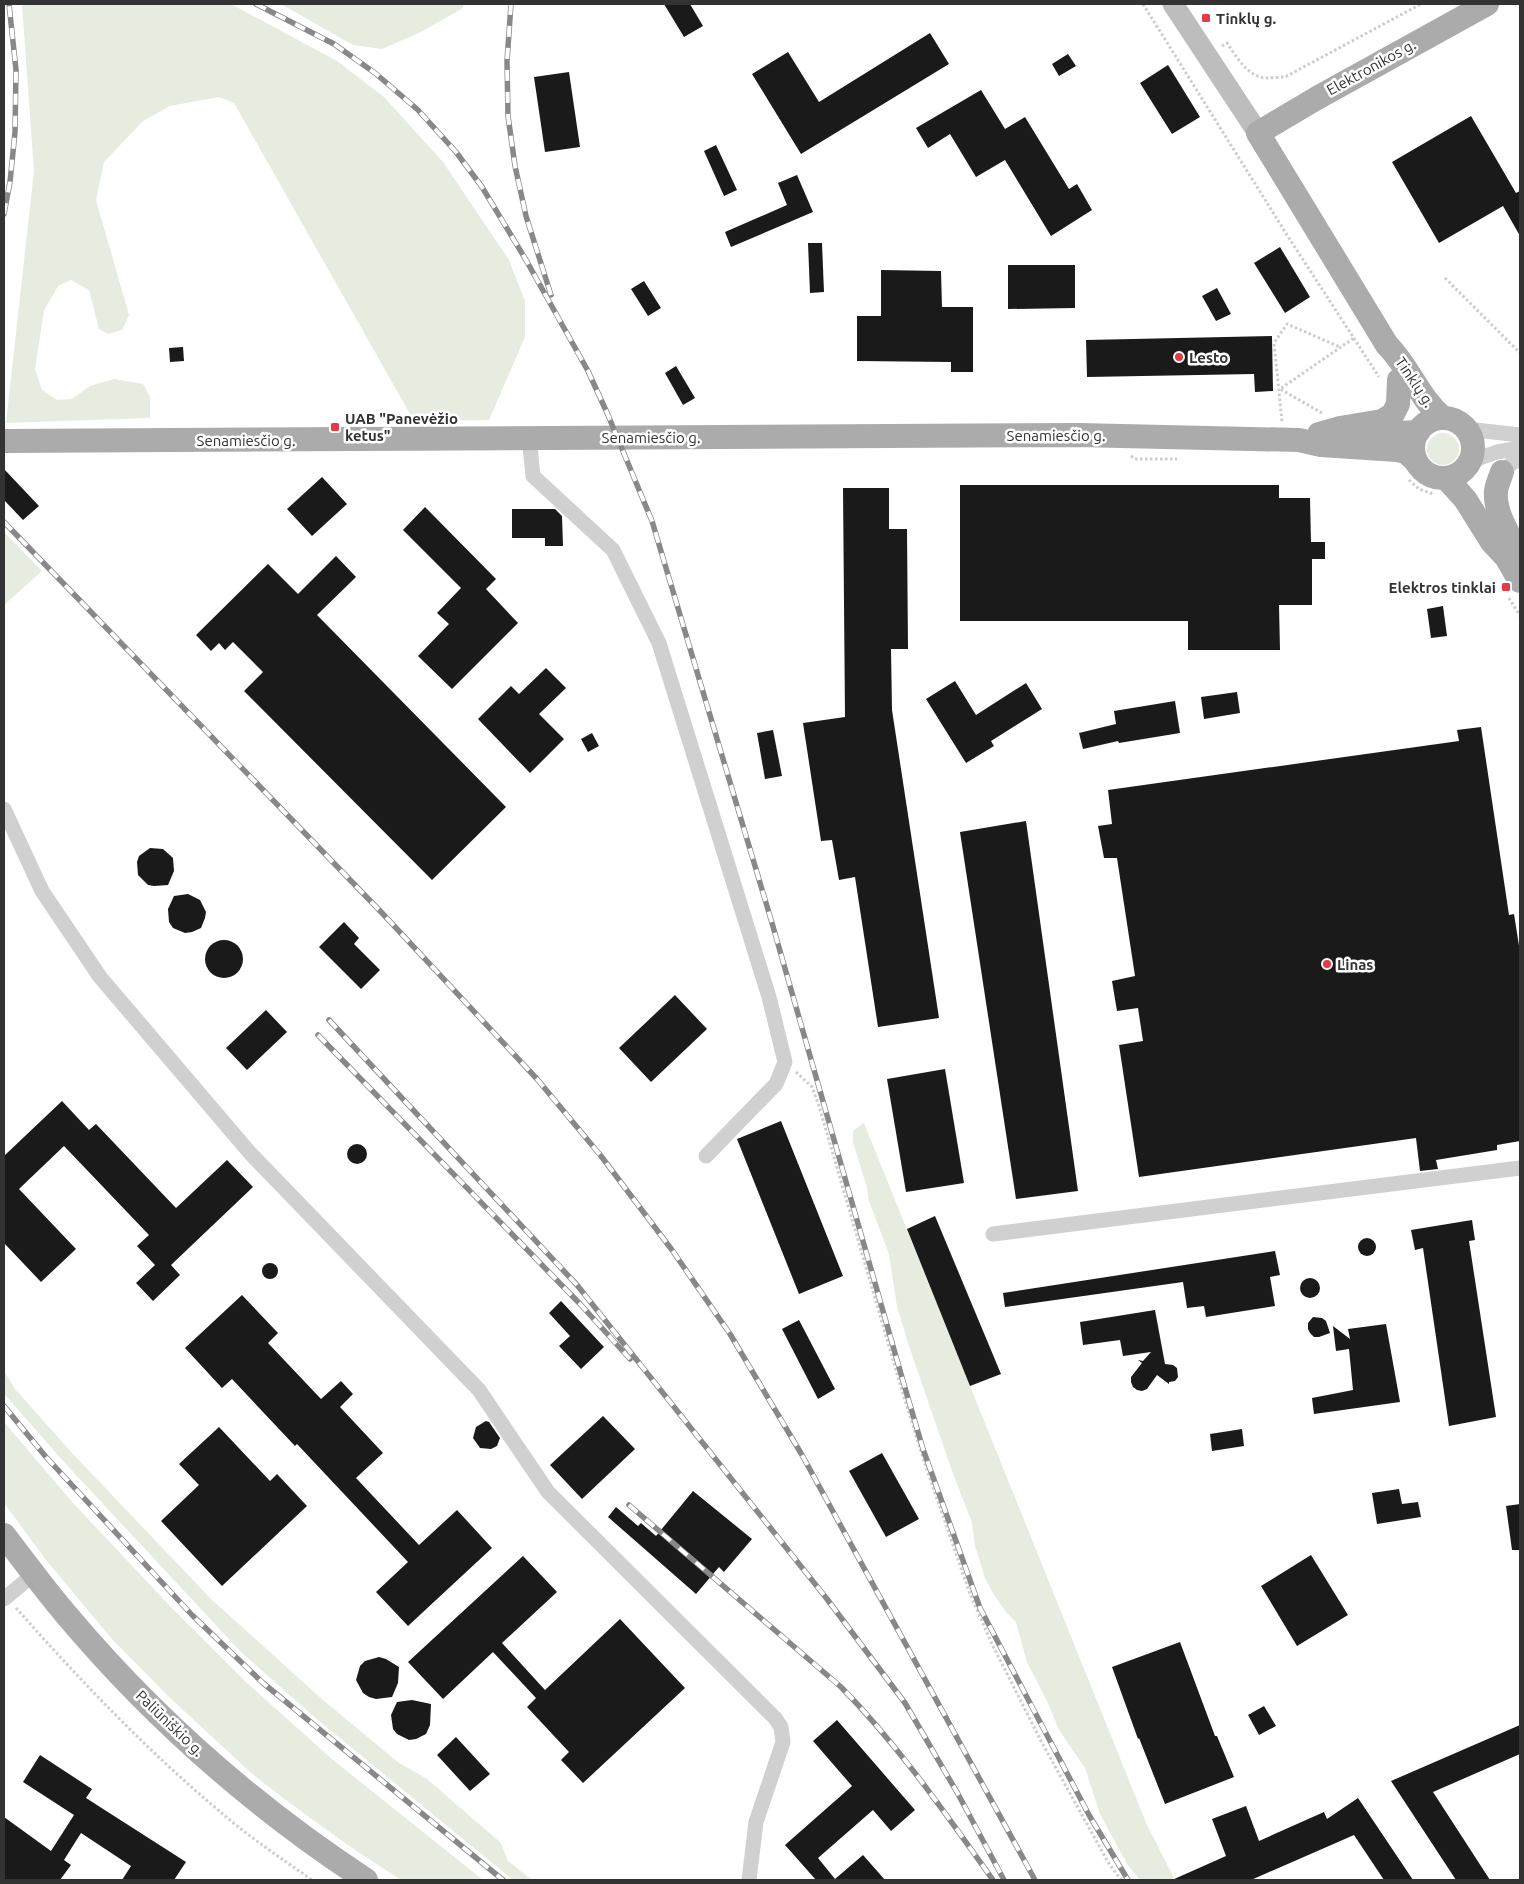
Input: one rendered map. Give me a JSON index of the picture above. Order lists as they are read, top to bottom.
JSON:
{
  "streets": {
    "main road": [
      "Elektronikos g.",
      "Tinklų g.",
      "Senamiesčio g.",
      "Paliūniškio g."
    ]
  },
  "crossings": [
    ["Elektronikos g.", "Tinklų g."],
    ["Tinklų g.", "Senamiesčio g."]
  ],
  "places": {
    "transit": ["Tinklų g.", "UAB \"Panevėžio ketus\"", "Elektros tinklai"],
    "other": ["Lesto", "Linas"]
  }
}
